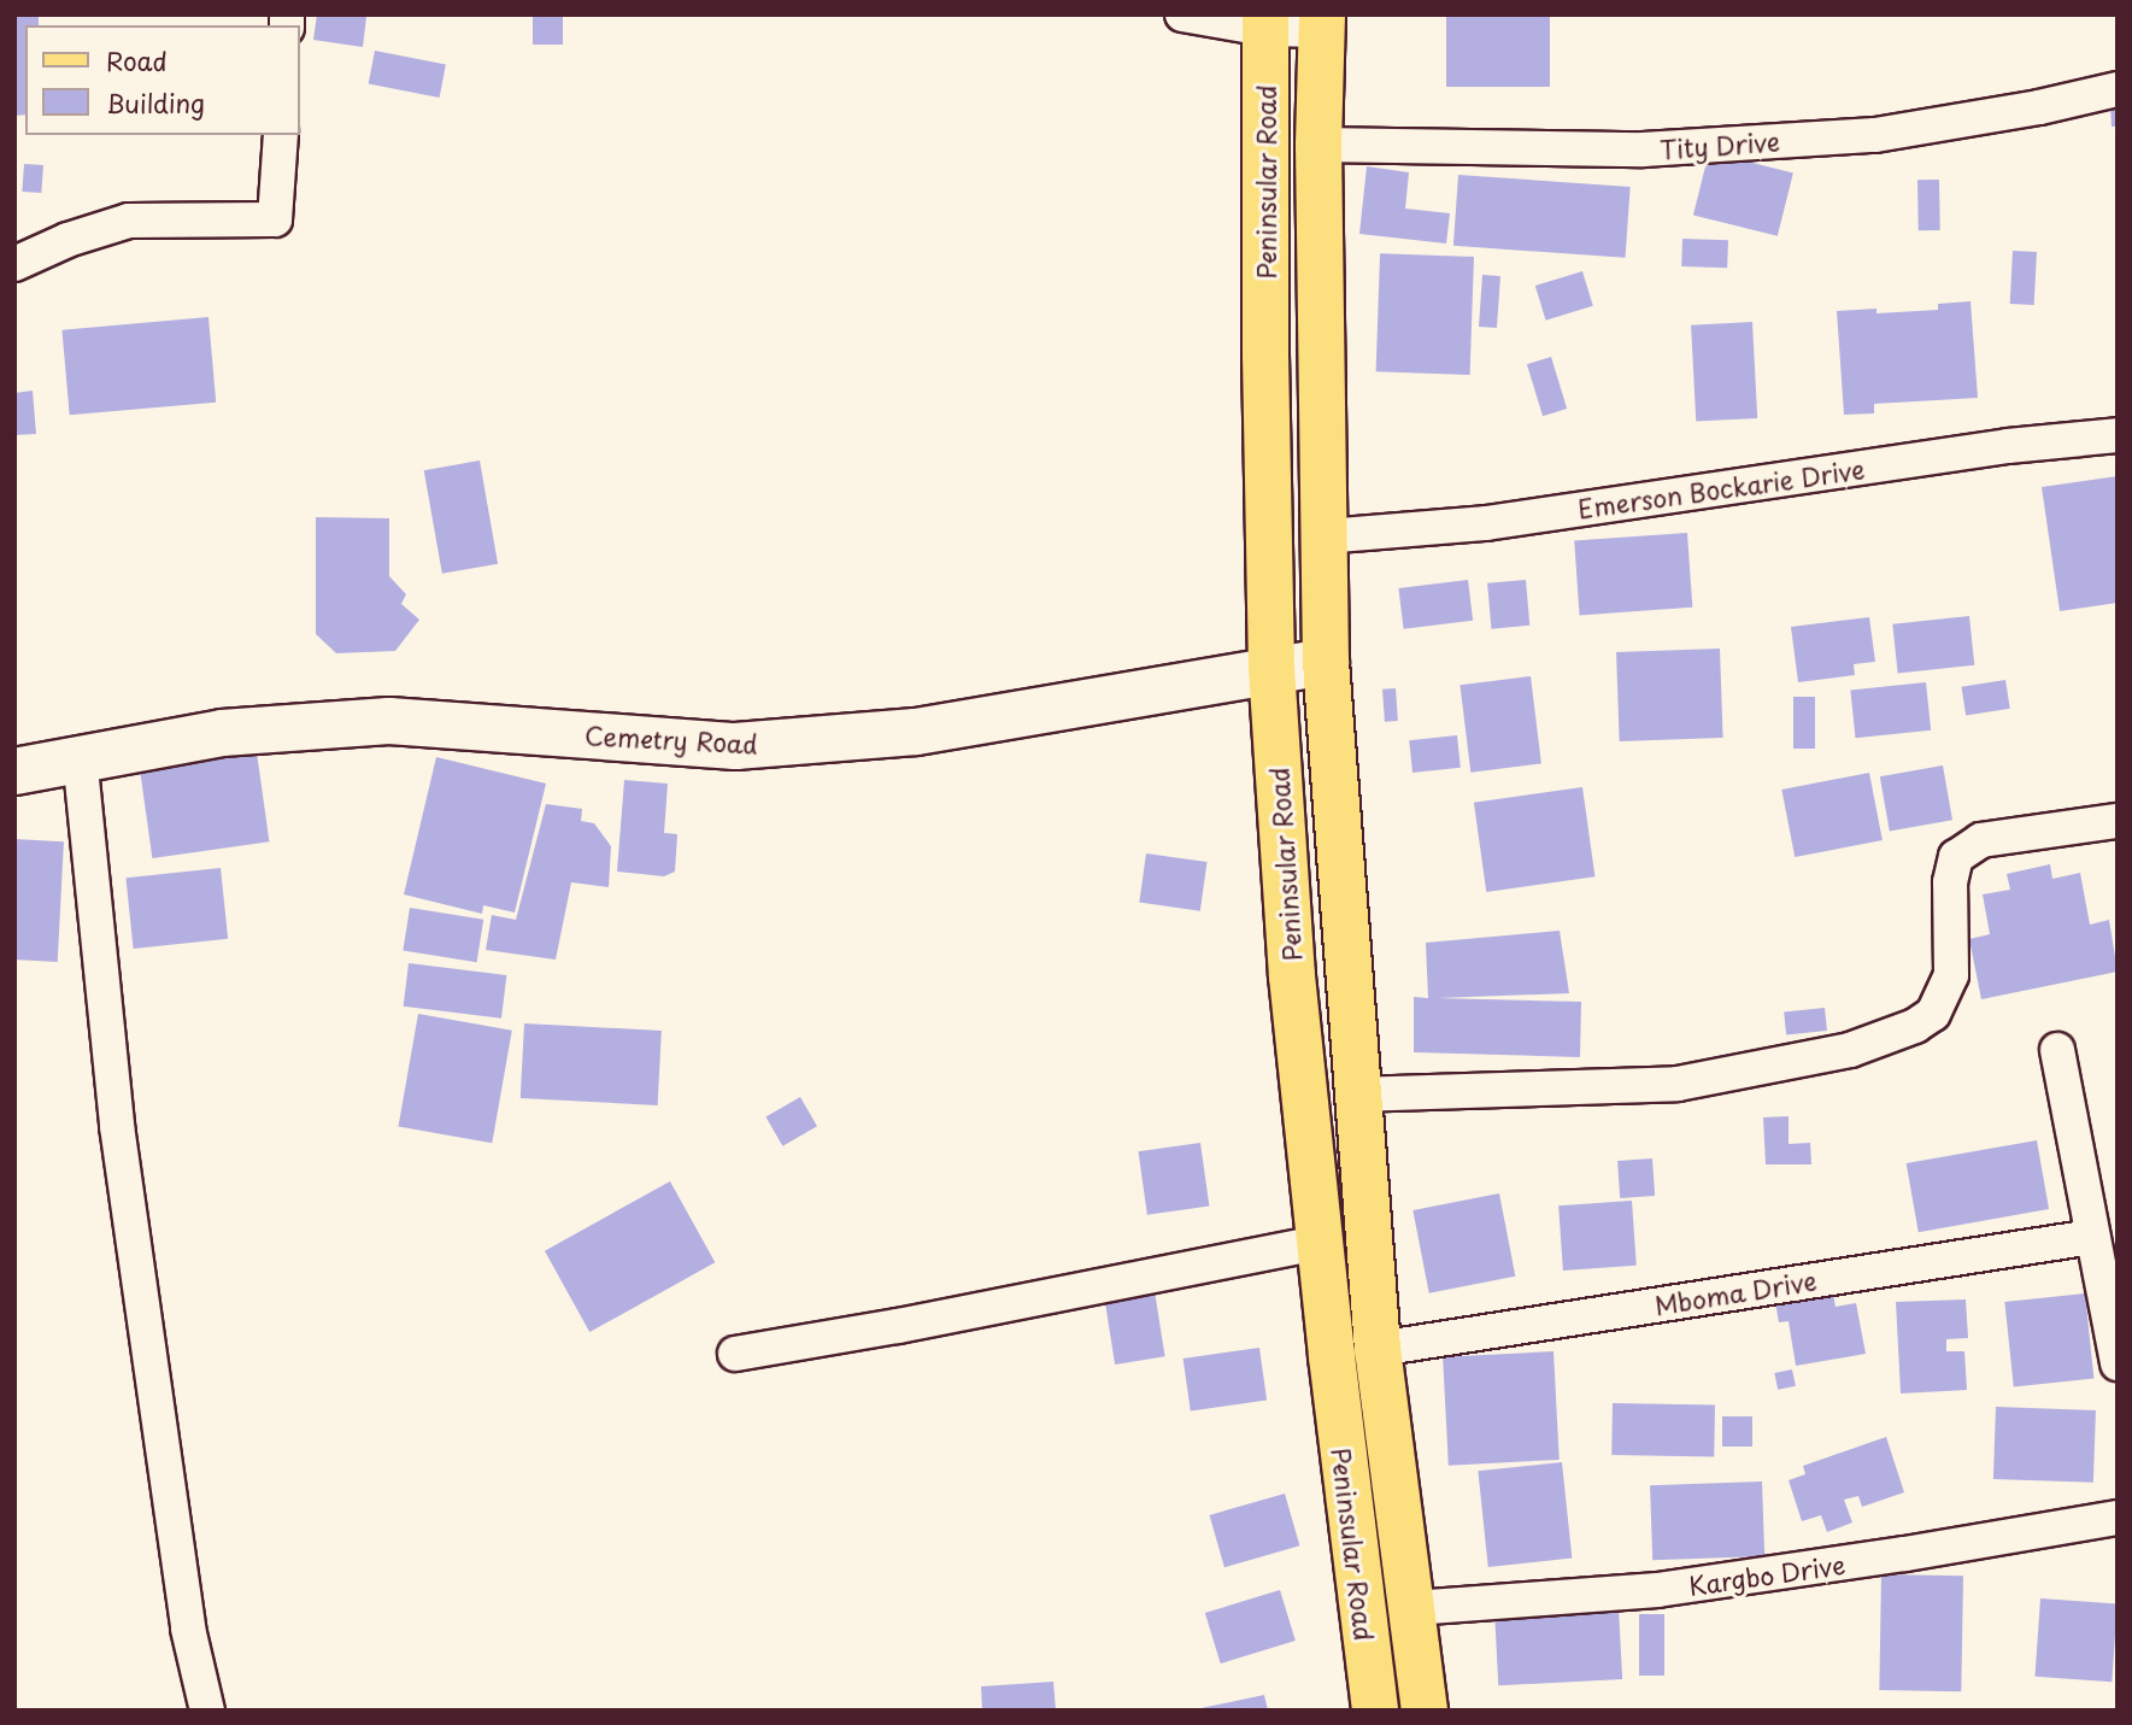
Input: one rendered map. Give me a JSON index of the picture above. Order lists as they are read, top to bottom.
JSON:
{
  "streets": {
    "main road": ["Peninsular Road"],
    "street": [
      "Tity Drive",
      "Emerson Bockarie Drive",
      "Cemetry Road",
      "Mboma Drive",
      "Kargbo Drive"
    ]
  },
  "crossings": [
    ["Tity Drive", "Peninsular Road"],
    ["Peninsular Road", "Emerson Bockarie Drive"],
    ["Peninsular Road", "Cemetry Road"],
    ["Peninsular Road", "Mboma Drive"],
    ["Peninsular Road", "Kargbo Drive"]
  ],
  "legend": ["Road", "Building"]
}
